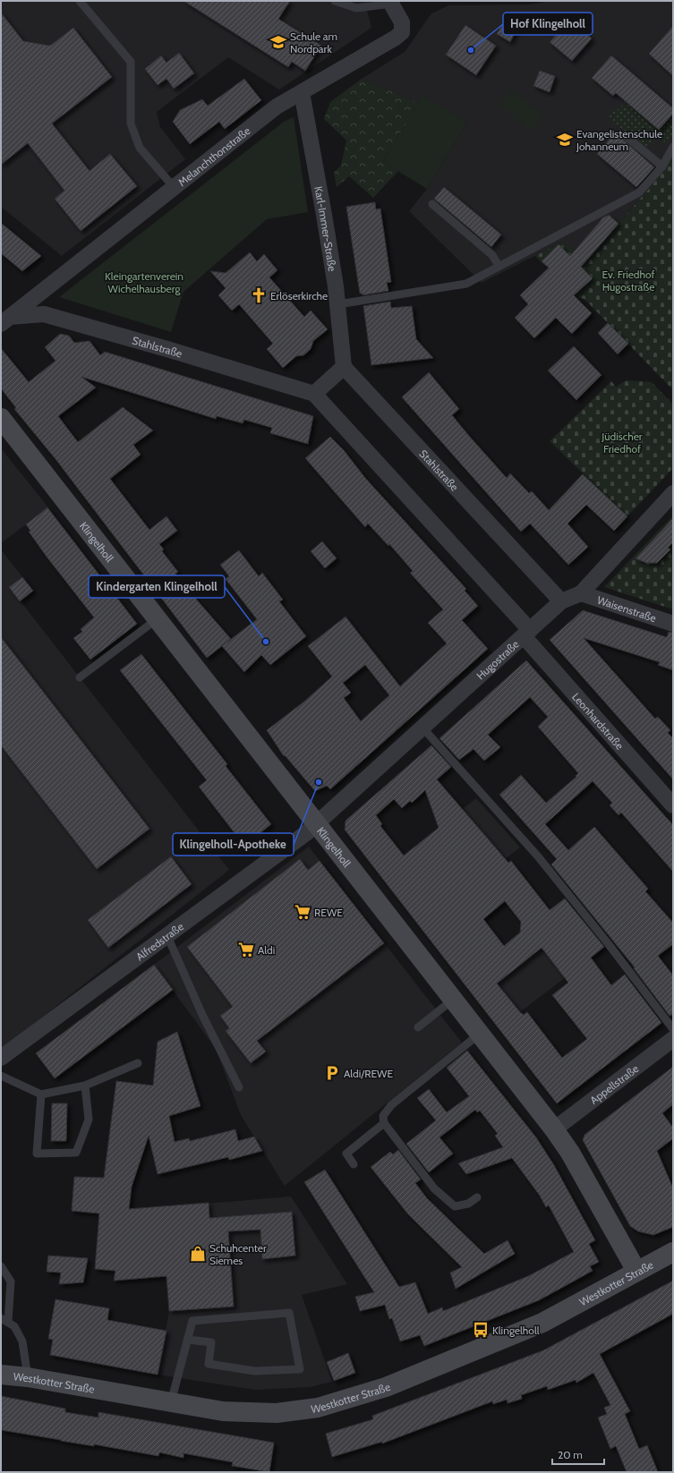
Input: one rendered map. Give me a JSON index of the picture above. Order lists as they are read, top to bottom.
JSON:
{
  "streets": {
    "street": [
      "Melanchthonstraße",
      "Karl-Immer-Straße",
      "Stahlstraße",
      "Klingelholl",
      "Waisenstraße",
      "Hugostraße",
      "Leonhardstraße",
      "Alfredstraße",
      "Appellstraße",
      "Westkotter Straße"
    ]
  },
  "crossings": [
    ["Melanchthonstraße", "Karl-Immer-Straße"],
    ["Melanchthonstraße", "Stahlstraße"],
    ["Karl-Immer-Straße", "Stahlstraße"],
    ["Stahlstraße", "Hugostraße"],
    ["Klingelholl", "Hugostraße"],
    ["Klingelholl", "Alfredstraße"],
    ["Klingelholl", "Appellstraße"],
    ["Klingelholl", "Westkotter Straße"],
    ["Waisenstraße", "Hugostraße"],
    ["Hugostraße", "Leonhardstraße"],
    ["Hugostraße", "Alfredstraße"]
  ],
  "parks": ["Ev. Friedhof Hugostraße", "Kleingartenverein Wichelhausberg", "Jüdischer Friedhof"],
  "places": {
    "school or university": ["Schule am Nordpark", "Evangelistenschule Johanneum"],
    "other": ["Hof Klingelholl", "Kindergarten Klingelholl", "Klingelholl-Apotheke"],
    "church": ["Erlöserkirche"],
    "supermarket": ["REWE", "Aldi"],
    "parking": ["Aldi/REWE"],
    "shop": ["Schuhcenter Siemes"],
    "bus stop": ["Klingelholl"]
  },
  "scale_bar": "20 m"
}
